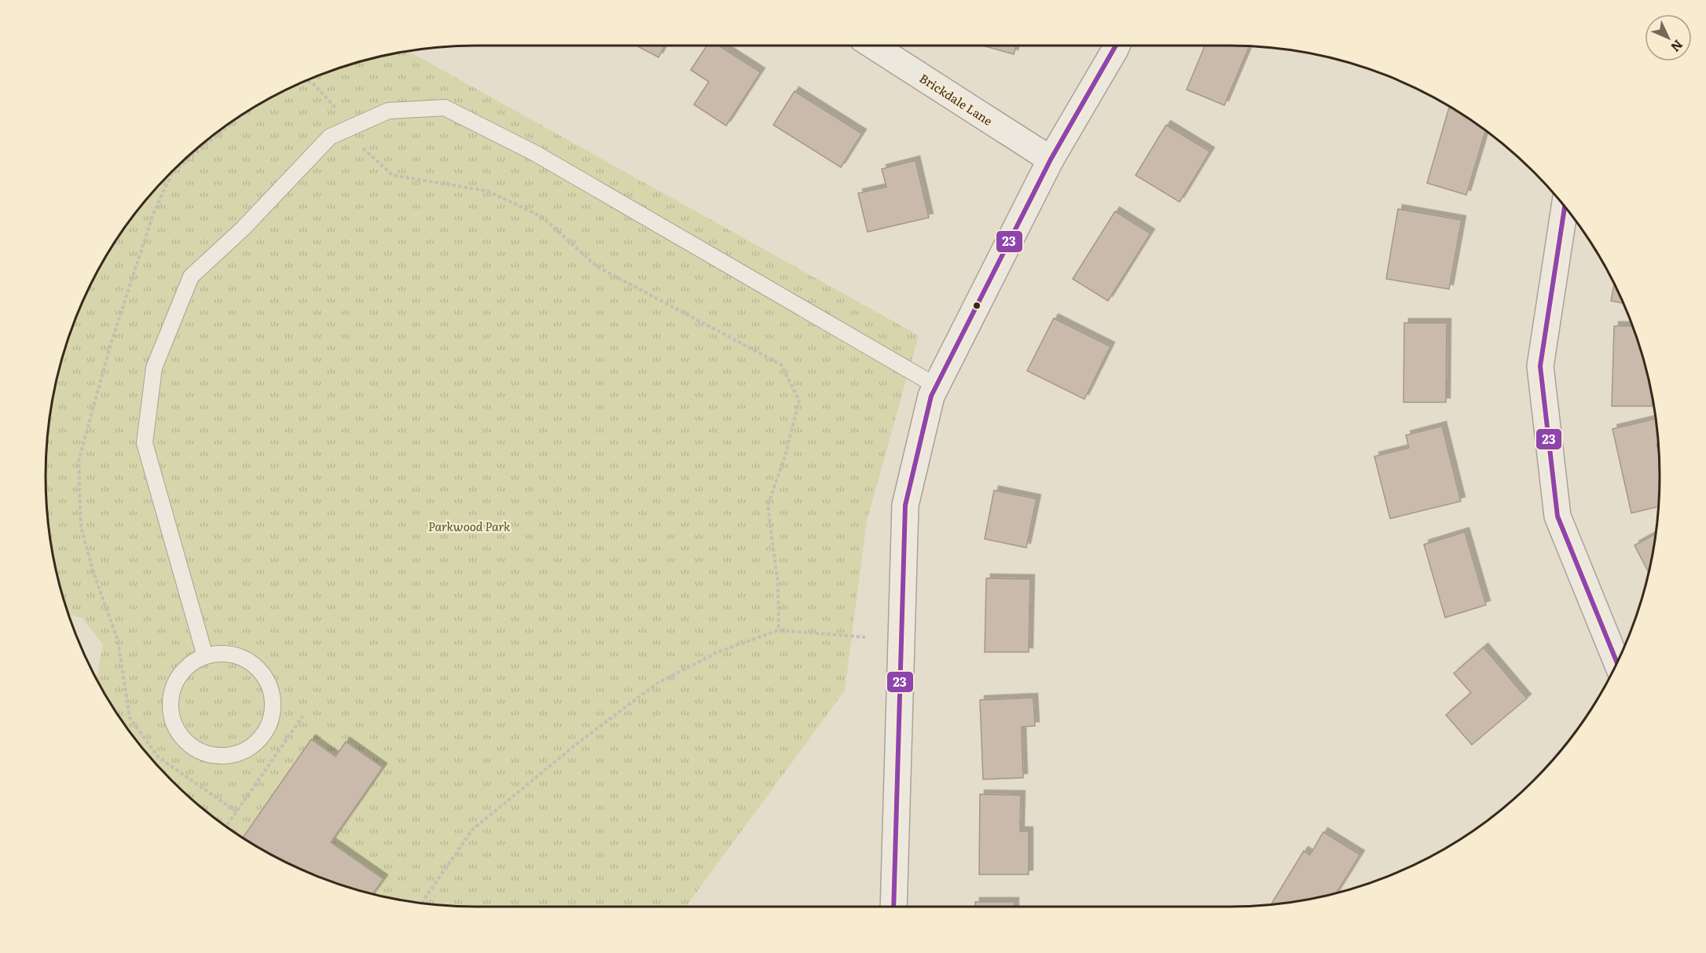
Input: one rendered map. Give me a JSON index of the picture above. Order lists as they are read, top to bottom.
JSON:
{
  "streets": {
    "street": ["Brickdale Lane"]
  },
  "parks": ["Parkwood Park"],
  "lines": ["transit line 23"],
  "north": "bottom right"
}
